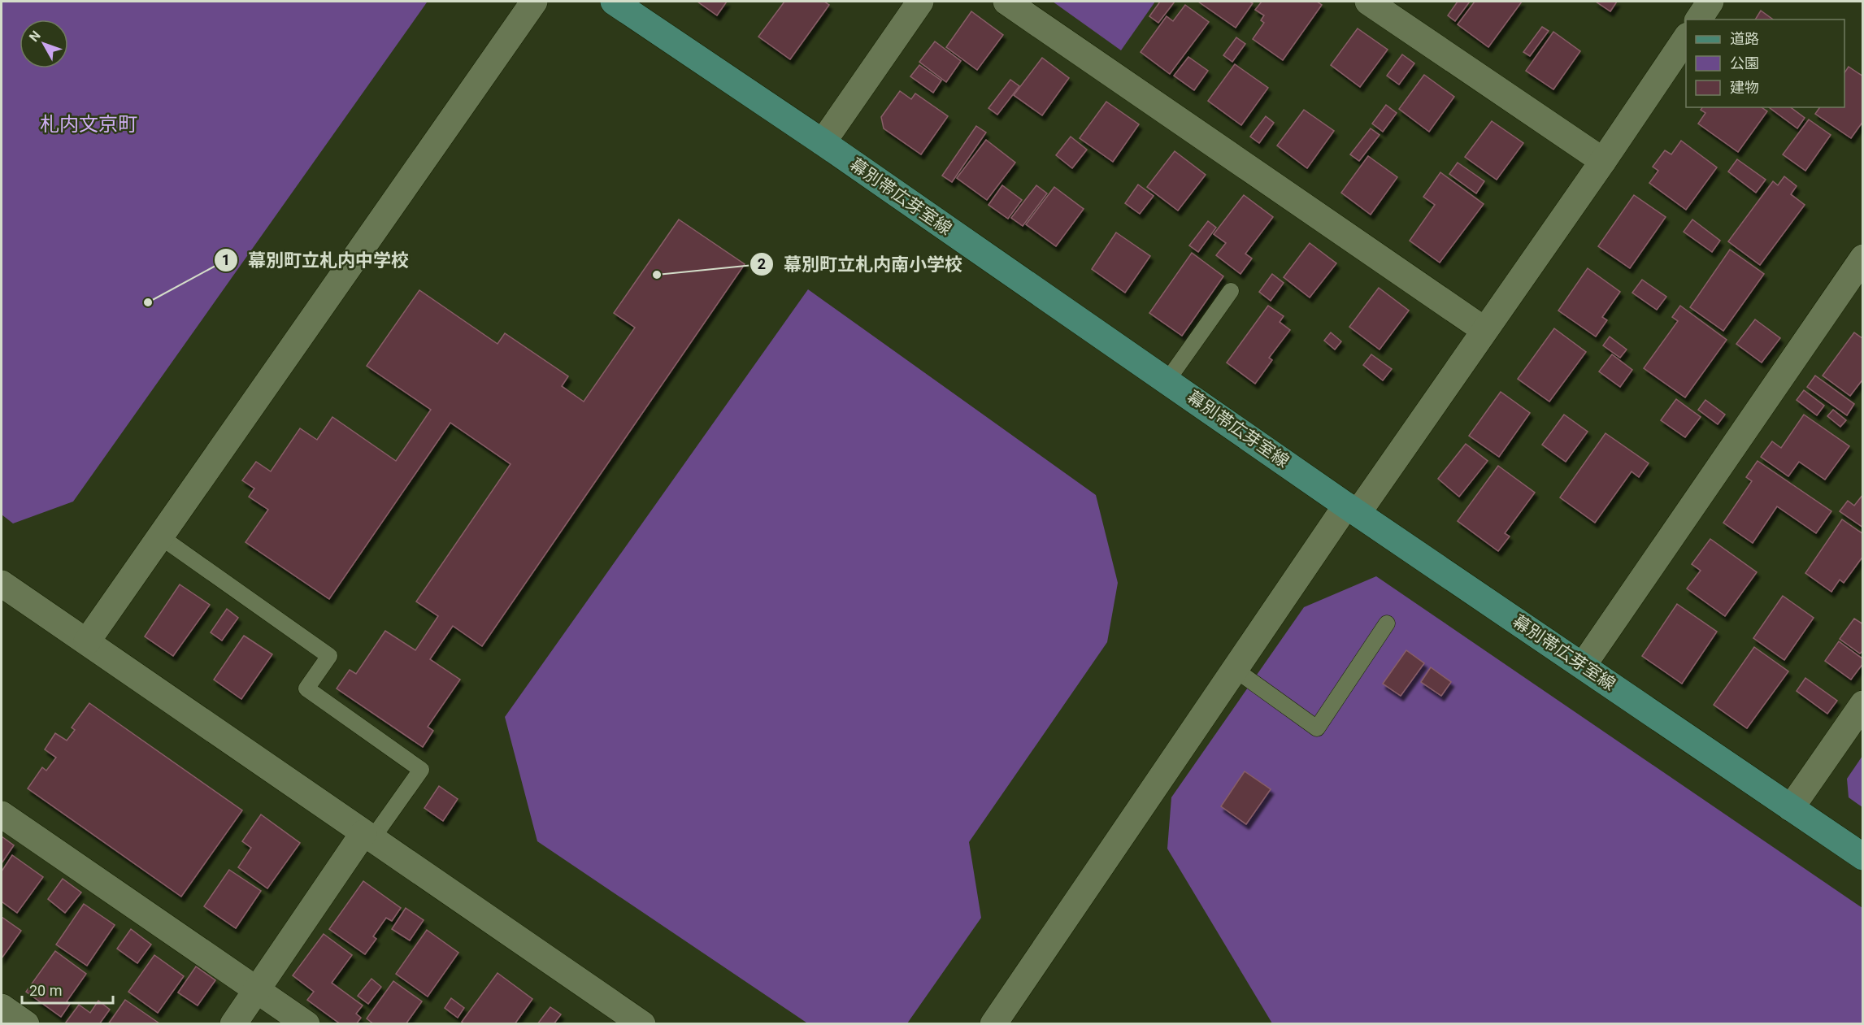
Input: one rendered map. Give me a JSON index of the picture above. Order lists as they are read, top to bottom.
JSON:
{
  "streets": {
    "main road": ["幕別帯広芽室線"]
  },
  "districts": ["札内文京町"],
  "places": ["幕別町立札内南小学校", "幕別町立札内中学校"],
  "legend": ["道路", "公園", "建物"],
  "scale_bar": "20 m",
  "north": "top left"
}
